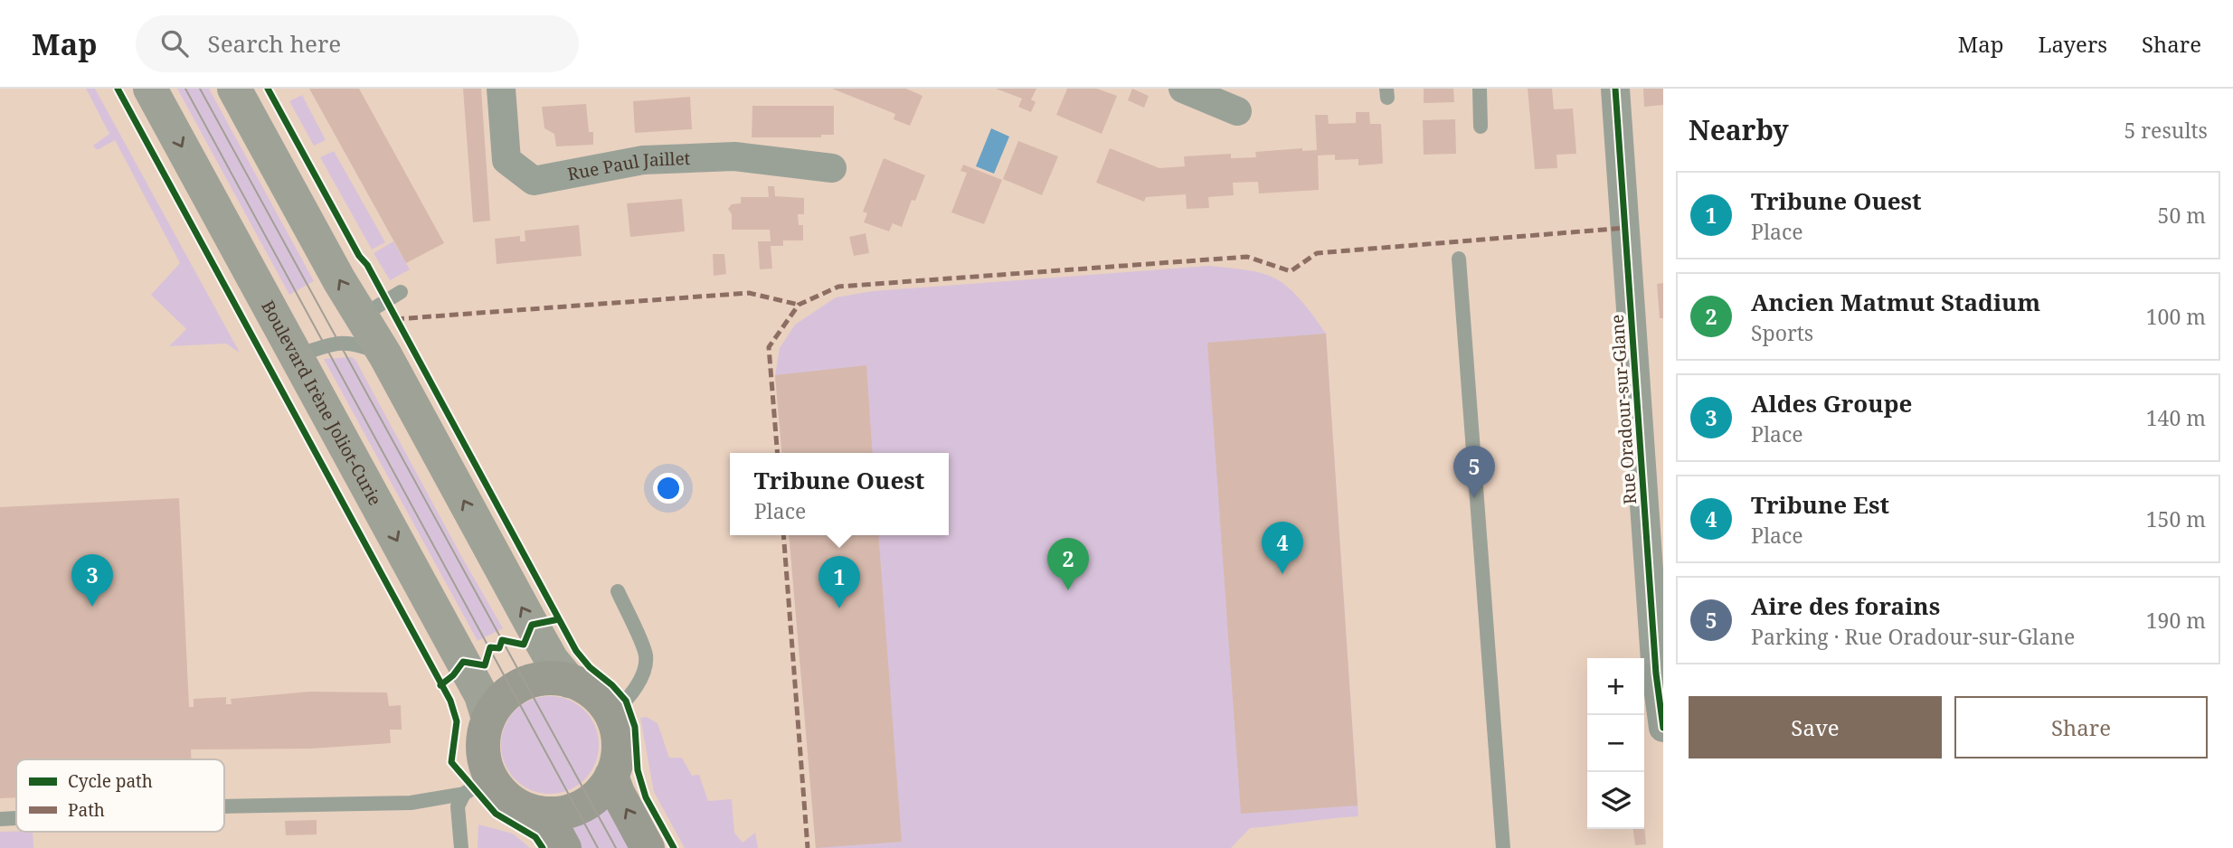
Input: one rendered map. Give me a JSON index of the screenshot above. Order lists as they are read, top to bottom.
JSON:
{
  "streets": {
    "main road": ["Boulevard Irène Joliot-Curie"],
    "street": ["Rue Paul Jaillet", "Rue Oradour-sur-Glane"]
  },
  "legend": ["Cycle path", "Path"],
  "page": {
    "header": "Map",
    "search": "Search here",
    "nav": ["Map", "Layers", "Share"],
    "heading": ["Nearby", "5 results"],
    "list": [
      {
        "mark": "1",
        "name": "Tribune Ouest",
        "note": "Place",
        "value": "50 m"
      },
      {
        "mark": "2",
        "name": "Ancien Matmut Stadium",
        "note": "Sports",
        "value": "100 m"
      },
      {
        "mark": "3",
        "name": "Aldes Groupe",
        "note": "Place",
        "value": "140 m"
      },
      {
        "mark": "4",
        "name": "Tribune Est",
        "note": "Place",
        "value": "150 m"
      },
      {
        "mark": "5",
        "name": "Aire des forains",
        "note": "Parking · Rue Oradour-sur-Glane",
        "value": "190 m"
      }
    ],
    "pins": [
      "5",
      "4",
      "2",
      "3",
      "1"
    ],
    "popup": ["Tribune Ouest", "Place"],
    "map_buttons": ["+", "−"],
    "buttons": ["Save", "Share"]
  }
}
